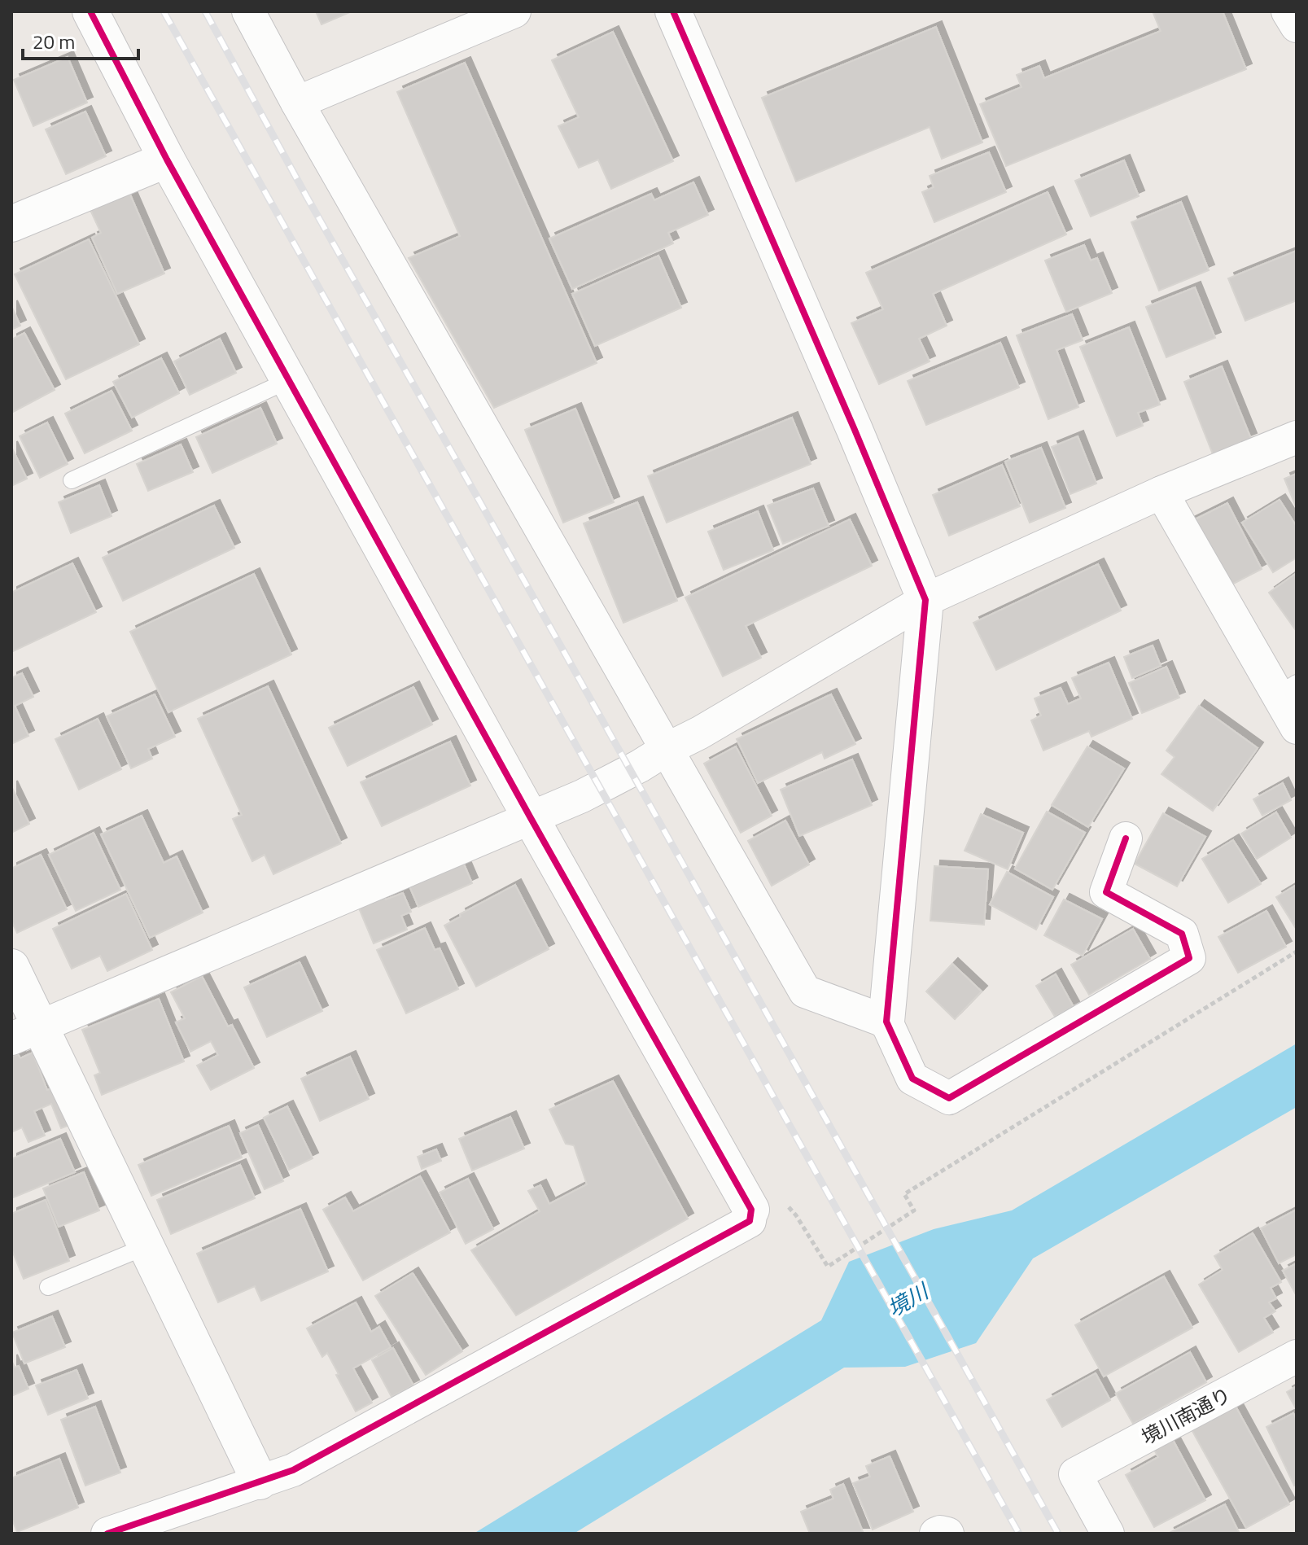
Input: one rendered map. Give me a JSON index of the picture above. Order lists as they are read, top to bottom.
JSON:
{
  "streets": {
    "street": ["境川南通り"]
  },
  "water": ["境川"],
  "scale_bar": "20 m"
}
